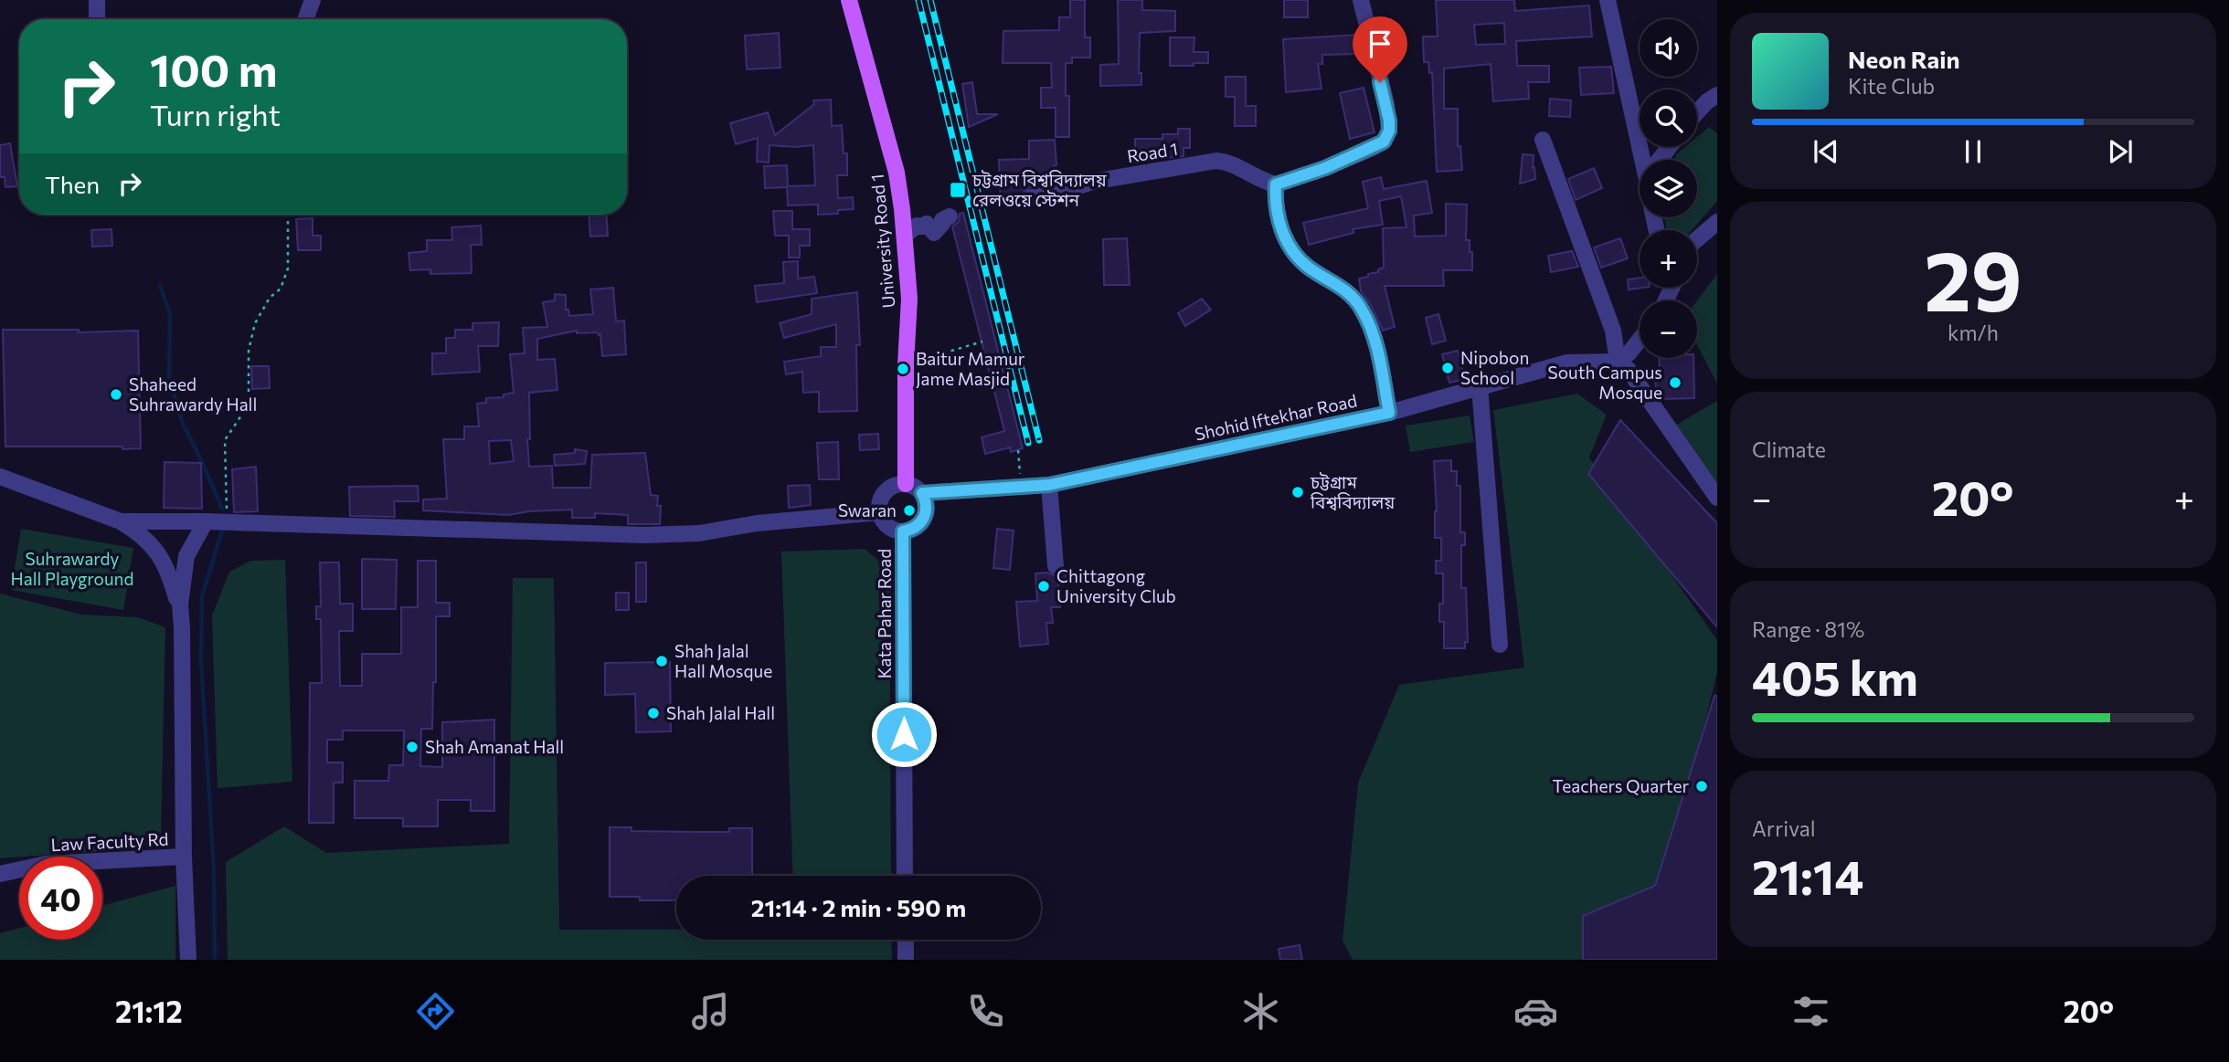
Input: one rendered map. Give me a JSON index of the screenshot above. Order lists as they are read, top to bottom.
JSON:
{
  "streets": {
    "main road": ["University Road 1"],
    "street": [
      "Road 1",
      "Shohid Iftekhar Road",
      "Kata Pahar Road",
      "Law Faculty Rd"
    ]
  },
  "crossings": [
    ["University Road 1", "Shohid Iftekhar Road"],
    ["University Road 1", "Kata Pahar Road"],
    ["Shohid Iftekhar Road", "Kata Pahar Road"]
  ],
  "parks": ["Suhrawardy Hall Playground"],
  "places": {
    "transit": ["চট্টগ্রাম বিশ্ববিদ্যালয় রেলওয়ে স্টেশন"],
    "other": [
      "Nipobon School",
      "Baitur Mamur Jame Masjid",
      "South Campus Mosque",
      "Shaheed Suhrawardy Hall",
      "চট্টগ্রাম বিশ্ববিদ্যালয়",
      "Swaran",
      "Chittagong University Club",
      "Shah Jalal Hall Mosque",
      "Shah Jalal Hall",
      "Shah Amanat Hall",
      "Teachers Quarter"
    ]
  },
  "page": {
    "map_buttons": ["+", "−"],
    "turn": ["100 m", "Turn right"],
    "song": ["Neon Rain", "Kite Club"],
    "then": "Then",
    "tile": [
      ["29", "km/h"],
      "Climate",
      ["Range · 81%", "405 km"],
      ["Arrival", "21:14"]
    ],
    "heat": ["−", "20°", "+"],
    "limit": "40",
    "trip": "21:14 · 2 min · 590 m",
    "tabs": ["21:12", "20°"]
  }
}
